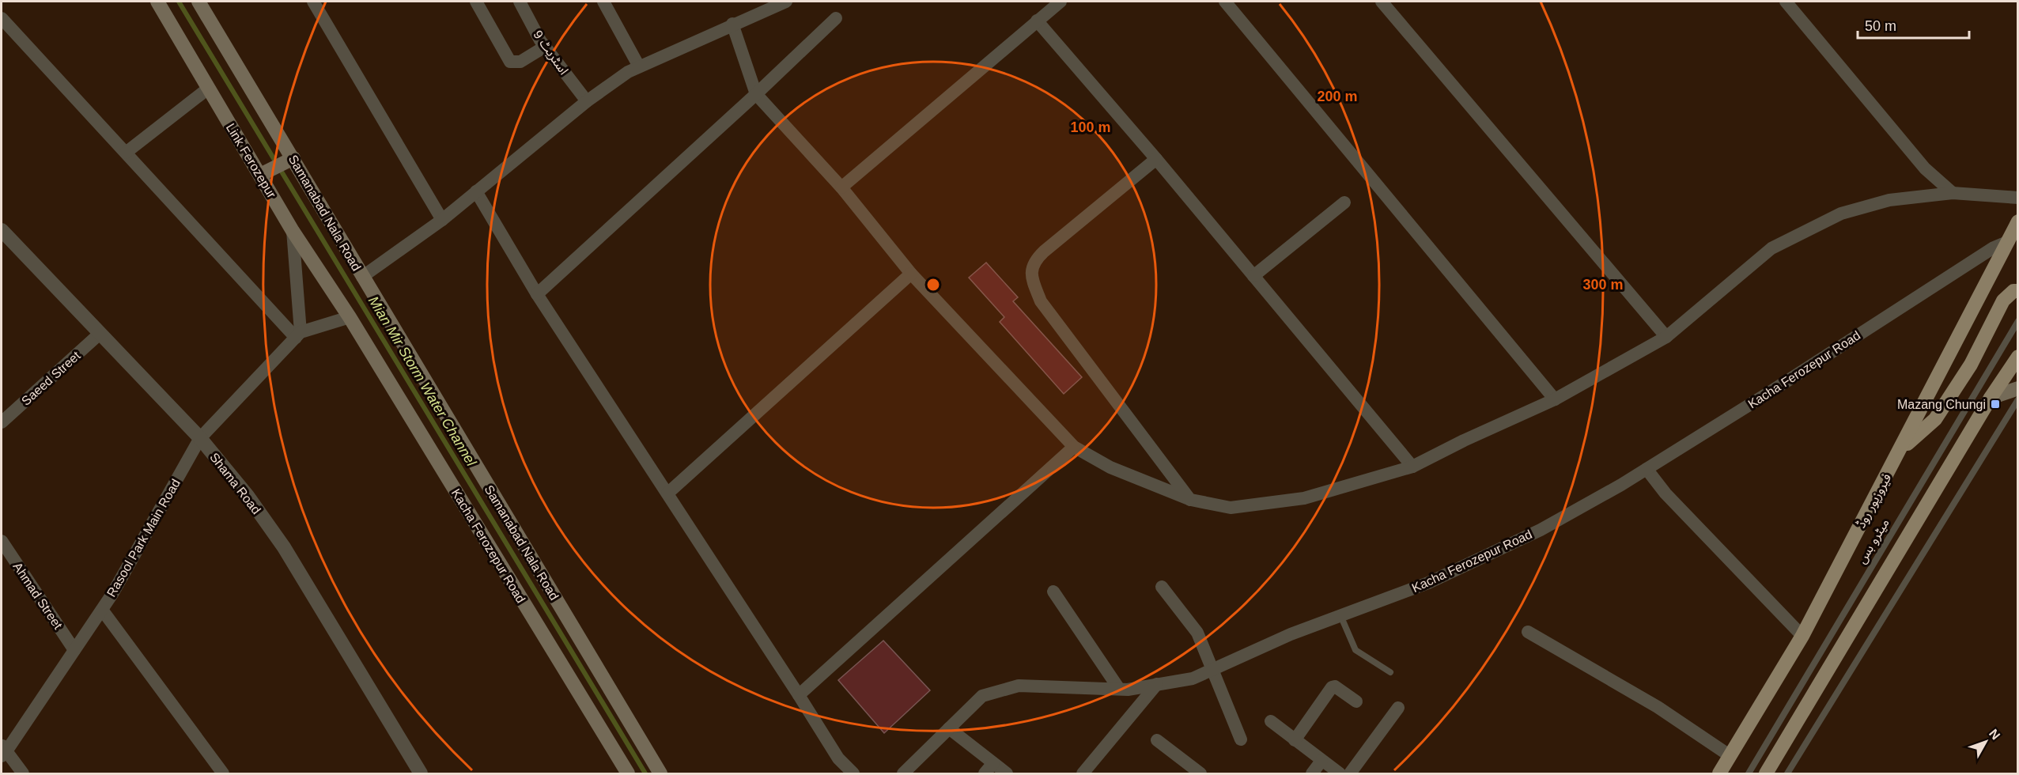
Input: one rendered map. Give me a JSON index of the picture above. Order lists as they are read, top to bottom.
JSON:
{
  "streets": {
    "main road": [
      "Link Ferozepur",
      "Samanabad Nala Road",
      "Kacha Ferozepur Road",
      "فیروزپور روڈ"
    ],
    "street": [
      "اسٹریٹ 9",
      "Saeed Street",
      "Shama Road",
      "Rasool Park Main Road",
      "Ahmad Street"
    ],
    "lane": ["میٹرو بس"]
  },
  "crossings": [
    ["Link Ferozepur", "Kacha Ferozepur Road"],
    ["Link Ferozepur", "Rasool Park Main Road"],
    ["Kacha Ferozepur Road", "فیروزپور روڈ"],
    ["Kacha Ferozepur Road", "Rasool Park Main Road"],
    ["Saeed Street", "Shama Road"],
    ["Shama Road", "Rasool Park Main Road"],
    ["Rasool Park Main Road", "Ahmad Street"]
  ],
  "water": ["Mian Mir Storm Water Channel"],
  "places": {
    "transit": ["Mazang Chungi"]
  },
  "scale_bar": "50 m",
  "north": "top right",
  "rings": ["200 m", "100 m", "300 m"]
}
